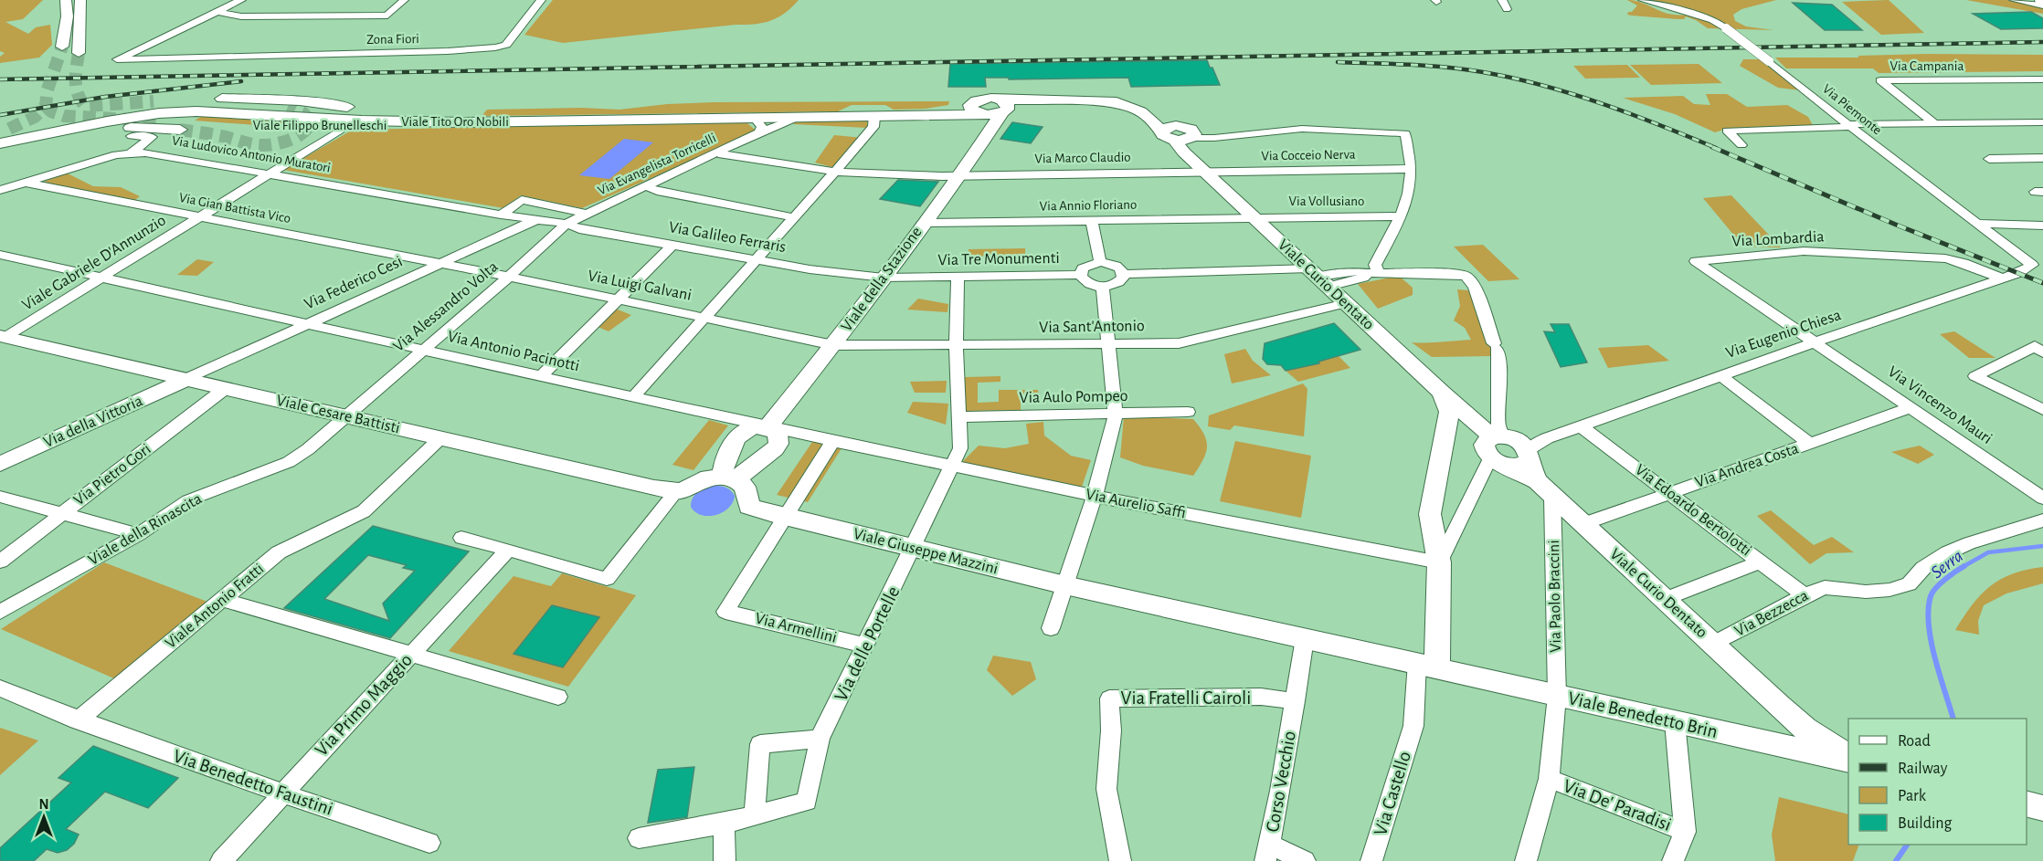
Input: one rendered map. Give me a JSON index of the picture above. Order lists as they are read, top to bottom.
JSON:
{
  "streets": {
    "street": [
      "Zona Fiori",
      "Via Campania",
      "Via Piemonte",
      "Viale Tito Oro Nobili",
      "Viale Filippo Brunelleschi",
      "Via Ludovico Antonio Muratori",
      "Via Cocceio Nerva",
      "Via Marco Claudio",
      "Via Evangelista Torricelli",
      "Via Vollusiano",
      "Via Annio Floriano",
      "Via Gian Battista Vico",
      "Via Galileo Ferraris",
      "Via Lombardia",
      "Via Tre Monumenti",
      "Viale Gabriele D'Annunzio",
      "Viale della Stazione",
      "Via Federico Cesi",
      "Viale Curio Dentato",
      "Via Luigi Galvani",
      "Via Alessandro Volta",
      "Via Sant'Antonio",
      "Via Eugenio Chiesa",
      "Via Antonio Pacinotti",
      "Via Aulo Pompeo",
      "Via Vincenzo Mauri",
      "Viale Cesare Battisti",
      "Via della Vittoria",
      "Via Andrea Costa",
      "Via Pietro Gori",
      "Via Aurelio Saffi",
      "Via Edoardo Bertolotti",
      "Viale della Rinascita",
      "Viale Giuseppe Mazzini",
      "Via Paolo Braccini",
      "Viale Antonio Fratti",
      "Via Bezzecca",
      "Via Armellini",
      "Via delle Portelle",
      "Via Fratelli Cairoli",
      "Via Primo Maggio",
      "Viale Benedetto Brin",
      "Corso Vecchio",
      "Via Benedetto Faustini",
      "Via Castello",
      "Via De' Paradisi"
    ]
  },
  "crossings": [
    ["Via Piemonte", "Via Eugenio Chiesa"],
    ["Viale Tito Oro Nobili", "Viale Filippo Brunelleschi"],
    ["Viale Tito Oro Nobili", "Via Evangelista Torricelli"],
    ["Viale Tito Oro Nobili", "Viale della Stazione"],
    ["Viale Tito Oro Nobili", "Viale Curio Dentato"],
    ["Via Ludovico Antonio Muratori", "Via Gian Battista Vico"],
    ["Via Ludovico Antonio Muratori", "Via Galileo Ferraris"],
    ["Via Ludovico Antonio Muratori", "Viale Gabriele D'Annunzio"],
    ["Via Ludovico Antonio Muratori", "Via Federico Cesi"],
    ["Via Cocceio Nerva", "Via Marco Claudio"],
    ["Via Cocceio Nerva", "Viale Curio Dentato"],
    ["Via Marco Claudio", "Via Evangelista Torricelli"],
    ["Via Marco Claudio", "Viale della Stazione"],
    ["Via Marco Claudio", "Viale Curio Dentato"],
    ["Via Evangelista Torricelli", "Via Galileo Ferraris"],
    ["Via Evangelista Torricelli", "Via Alessandro Volta"],
    ["Via Vollusiano", "Via Annio Floriano"],
    ["Via Vollusiano", "Viale Curio Dentato"],
    ["Via Annio Floriano", "Viale della Stazione"],
    ["Via Annio Floriano", "Viale Curio Dentato"],
    ["Via Gian Battista Vico", "Viale Gabriele D'Annunzio"],
    ["Via Gian Battista Vico", "Via Federico Cesi"],
    ["Via Gian Battista Vico", "Via Luigi Galvani"],
    ["Via Galileo Ferraris", "Via Tre Monumenti"],
    ["Via Galileo Ferraris", "Viale della Stazione"],
    ["Via Galileo Ferraris", "Via Federico Cesi"],
    ["Via Galileo Ferraris", "Via Alessandro Volta"],
    ["Via Lombardia", "Via Eugenio Chiesa"],
    ["Via Lombardia", "Via Vincenzo Mauri"],
    ["Via Tre Monumenti", "Viale della Stazione"],
    ["Via Tre Monumenti", "Via delle Portelle"],
    ["Viale Gabriele D'Annunzio", "Via Antonio Pacinotti"],
    ["Viale Gabriele D'Annunzio", "Viale Cesare Battisti"],
    ["Viale della Stazione", "Via Luigi Galvani"],
    ["Viale della Stazione", "Via Sant'Antonio"],
    ["Viale della Stazione", "Via Antonio Pacinotti"],
    ["Viale della Stazione", "Via Aurelio Saffi"],
    ["Via Federico Cesi", "Via Luigi Galvani"],
    ["Via Federico Cesi", "Via Antonio Pacinotti"],
    ["Via Federico Cesi", "Viale Cesare Battisti"],
    ["Via Federico Cesi", "Via della Vittoria"],
    ["Viale Curio Dentato", "Via Sant'Antonio"],
    ["Viale Curio Dentato", "Via Eugenio Chiesa"],
    ["Viale Curio Dentato", "Via Andrea Costa"],
    ["Viale Curio Dentato", "Via Paolo Braccini"],
    ["Viale Curio Dentato", "Via Bezzecca"],
    ["Viale Curio Dentato", "Viale Benedetto Brin"],
    ["Via Luigi Galvani", "Via Alessandro Volta"],
    ["Via Luigi Galvani", "Via Sant'Antonio"],
    ["Via Alessandro Volta", "Via Antonio Pacinotti"],
    ["Via Alessandro Volta", "Viale Cesare Battisti"],
    ["Via Alessandro Volta", "Viale della Rinascita"],
    ["Via Sant'Antonio", "Via delle Portelle"],
    ["Via Eugenio Chiesa", "Via Vincenzo Mauri"],
    ["Via Eugenio Chiesa", "Via Edoardo Bertolotti"],
    ["Via Antonio Pacinotti", "Via Aurelio Saffi"],
    ["Via Aulo Pompeo", "Via delle Portelle"],
    ["Via Vincenzo Mauri", "Via Andrea Costa"],
    ["Viale Cesare Battisti", "Via della Vittoria"],
    ["Viale Cesare Battisti", "Via Pietro Gori"],
    ["Viale Cesare Battisti", "Viale della Rinascita"],
    ["Viale Cesare Battisti", "Viale Antonio Fratti"],
    ["Via Andrea Costa", "Via Edoardo Bertolotti"],
    ["Via Aurelio Saffi", "Via delle Portelle"],
    ["Via Edoardo Bertolotti", "Via Bezzecca"],
    ["Viale Giuseppe Mazzini", "Via Armellini"],
    ["Viale Giuseppe Mazzini", "Via delle Portelle"],
    ["Viale Giuseppe Mazzini", "Viale Benedetto Brin"],
    ["Viale Giuseppe Mazzini", "Corso Vecchio"],
    ["Via Paolo Braccini", "Viale Benedetto Brin"],
    ["Via Paolo Braccini", "Via De' Paradisi"],
    ["Viale Antonio Fratti", "Via Benedetto Faustini"],
    ["Via Armellini", "Via delle Portelle"],
    ["Via Fratelli Cairoli", "Corso Vecchio"],
    ["Via Primo Maggio", "Via Benedetto Faustini"],
    ["Viale Benedetto Brin", "Corso Vecchio"],
    ["Viale Benedetto Brin", "Via Castello"]
  ],
  "water": ["Serra"],
  "legend": [
    "Road",
    "Railway",
    "Park",
    "Building"
  ],
  "north": "top"
}
